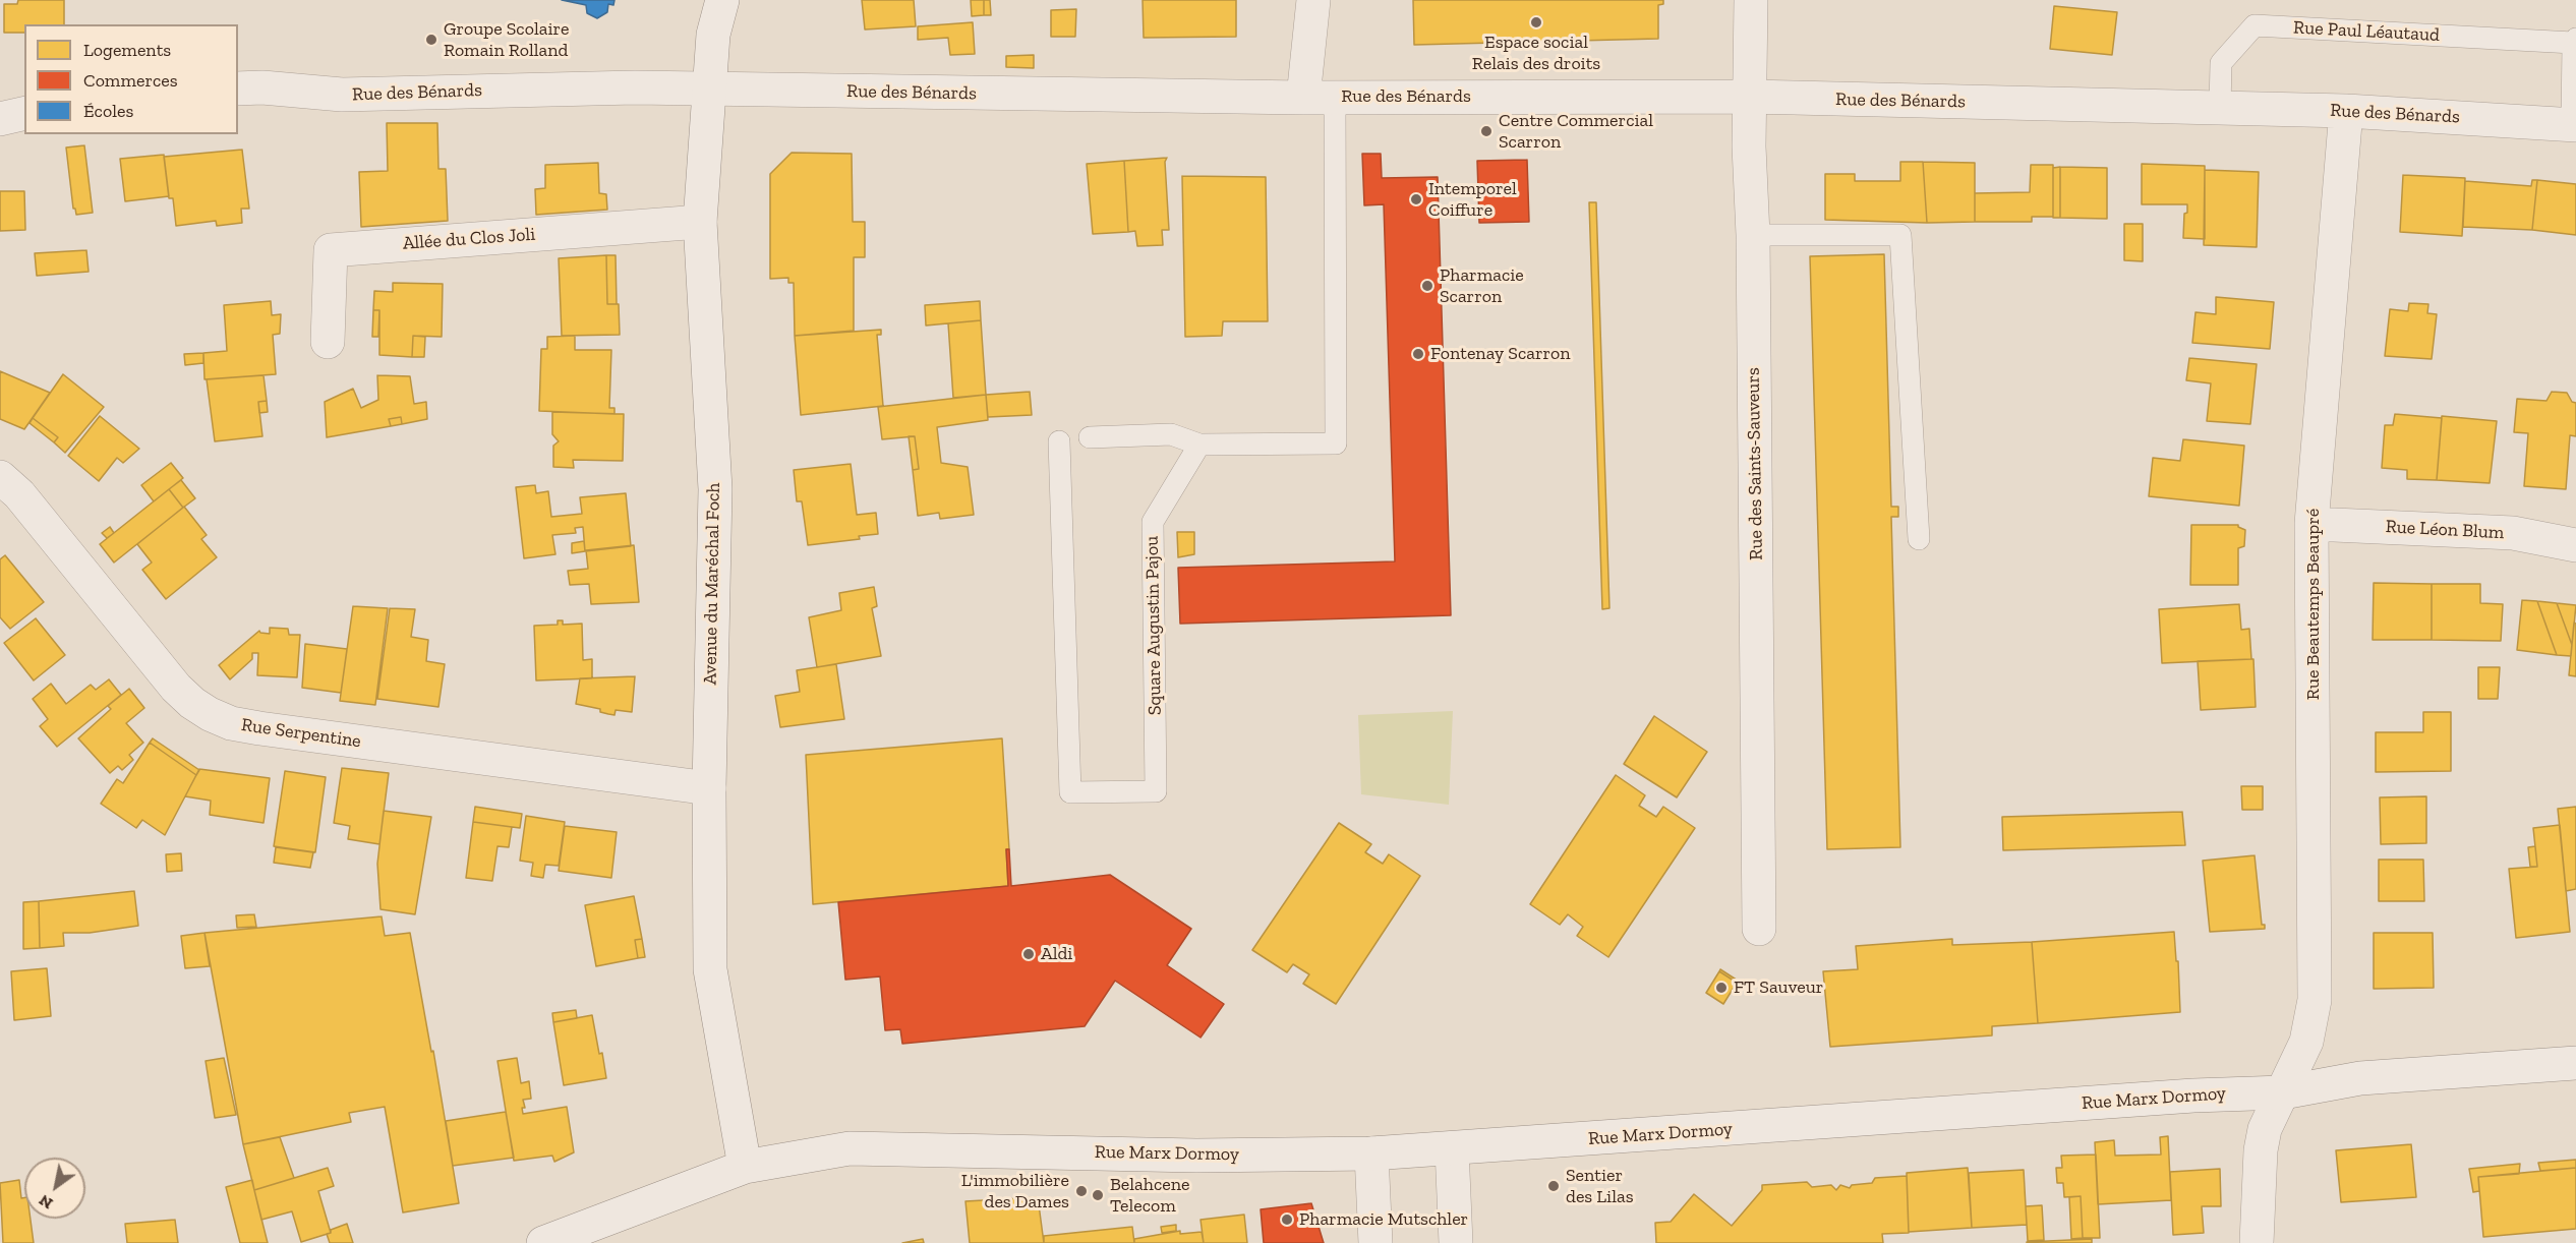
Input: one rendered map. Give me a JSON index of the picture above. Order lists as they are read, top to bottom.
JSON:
{
  "streets": {
    "street": [
      "Rue des Bénards",
      "Allée du Clos Joli",
      "Rue des Saints-Sauveurs",
      "Rue Léon Blum",
      "Avenue du Maréchal Foch",
      "Rue Beautemps Beaupré",
      "Rue Serpentine",
      "Rue Marx Dormoy"
    ],
    "lane": ["Rue Paul Léautaud", "Square Augustin Pajou"]
  },
  "crossings": [
    ["Rue Paul Léautaud", "Rue des Bénards"],
    ["Rue des Bénards", "Rue des Saints-Sauveurs"],
    ["Rue des Bénards", "Avenue du Maréchal Foch"],
    ["Rue des Bénards", "Rue Beautemps Beaupré"],
    ["Allée du Clos Joli", "Avenue du Maréchal Foch"],
    ["Rue Léon Blum", "Rue Beautemps Beaupré"],
    ["Avenue du Maréchal Foch", "Rue Serpentine"],
    ["Avenue du Maréchal Foch", "Rue Marx Dormoy"],
    ["Rue Beautemps Beaupré", "Rue Marx Dormoy"]
  ],
  "places": [
    "Espace social Relais des droits",
    "Groupe Scolaire Romain Rolland",
    "Centre Commercial Scarron",
    "Intemporel Coiffure",
    "Pharmacie Scarron",
    "Fontenay Scarron",
    "Aldi",
    "FT Sauveur",
    "Sentier des Lilas",
    "L'immobilière des Dames",
    "Belahcene Telecom",
    "Pharmacie Mutschler"
  ],
  "legend": ["Logements", "Commerces", "Écoles"],
  "north": "bottom left"
}
